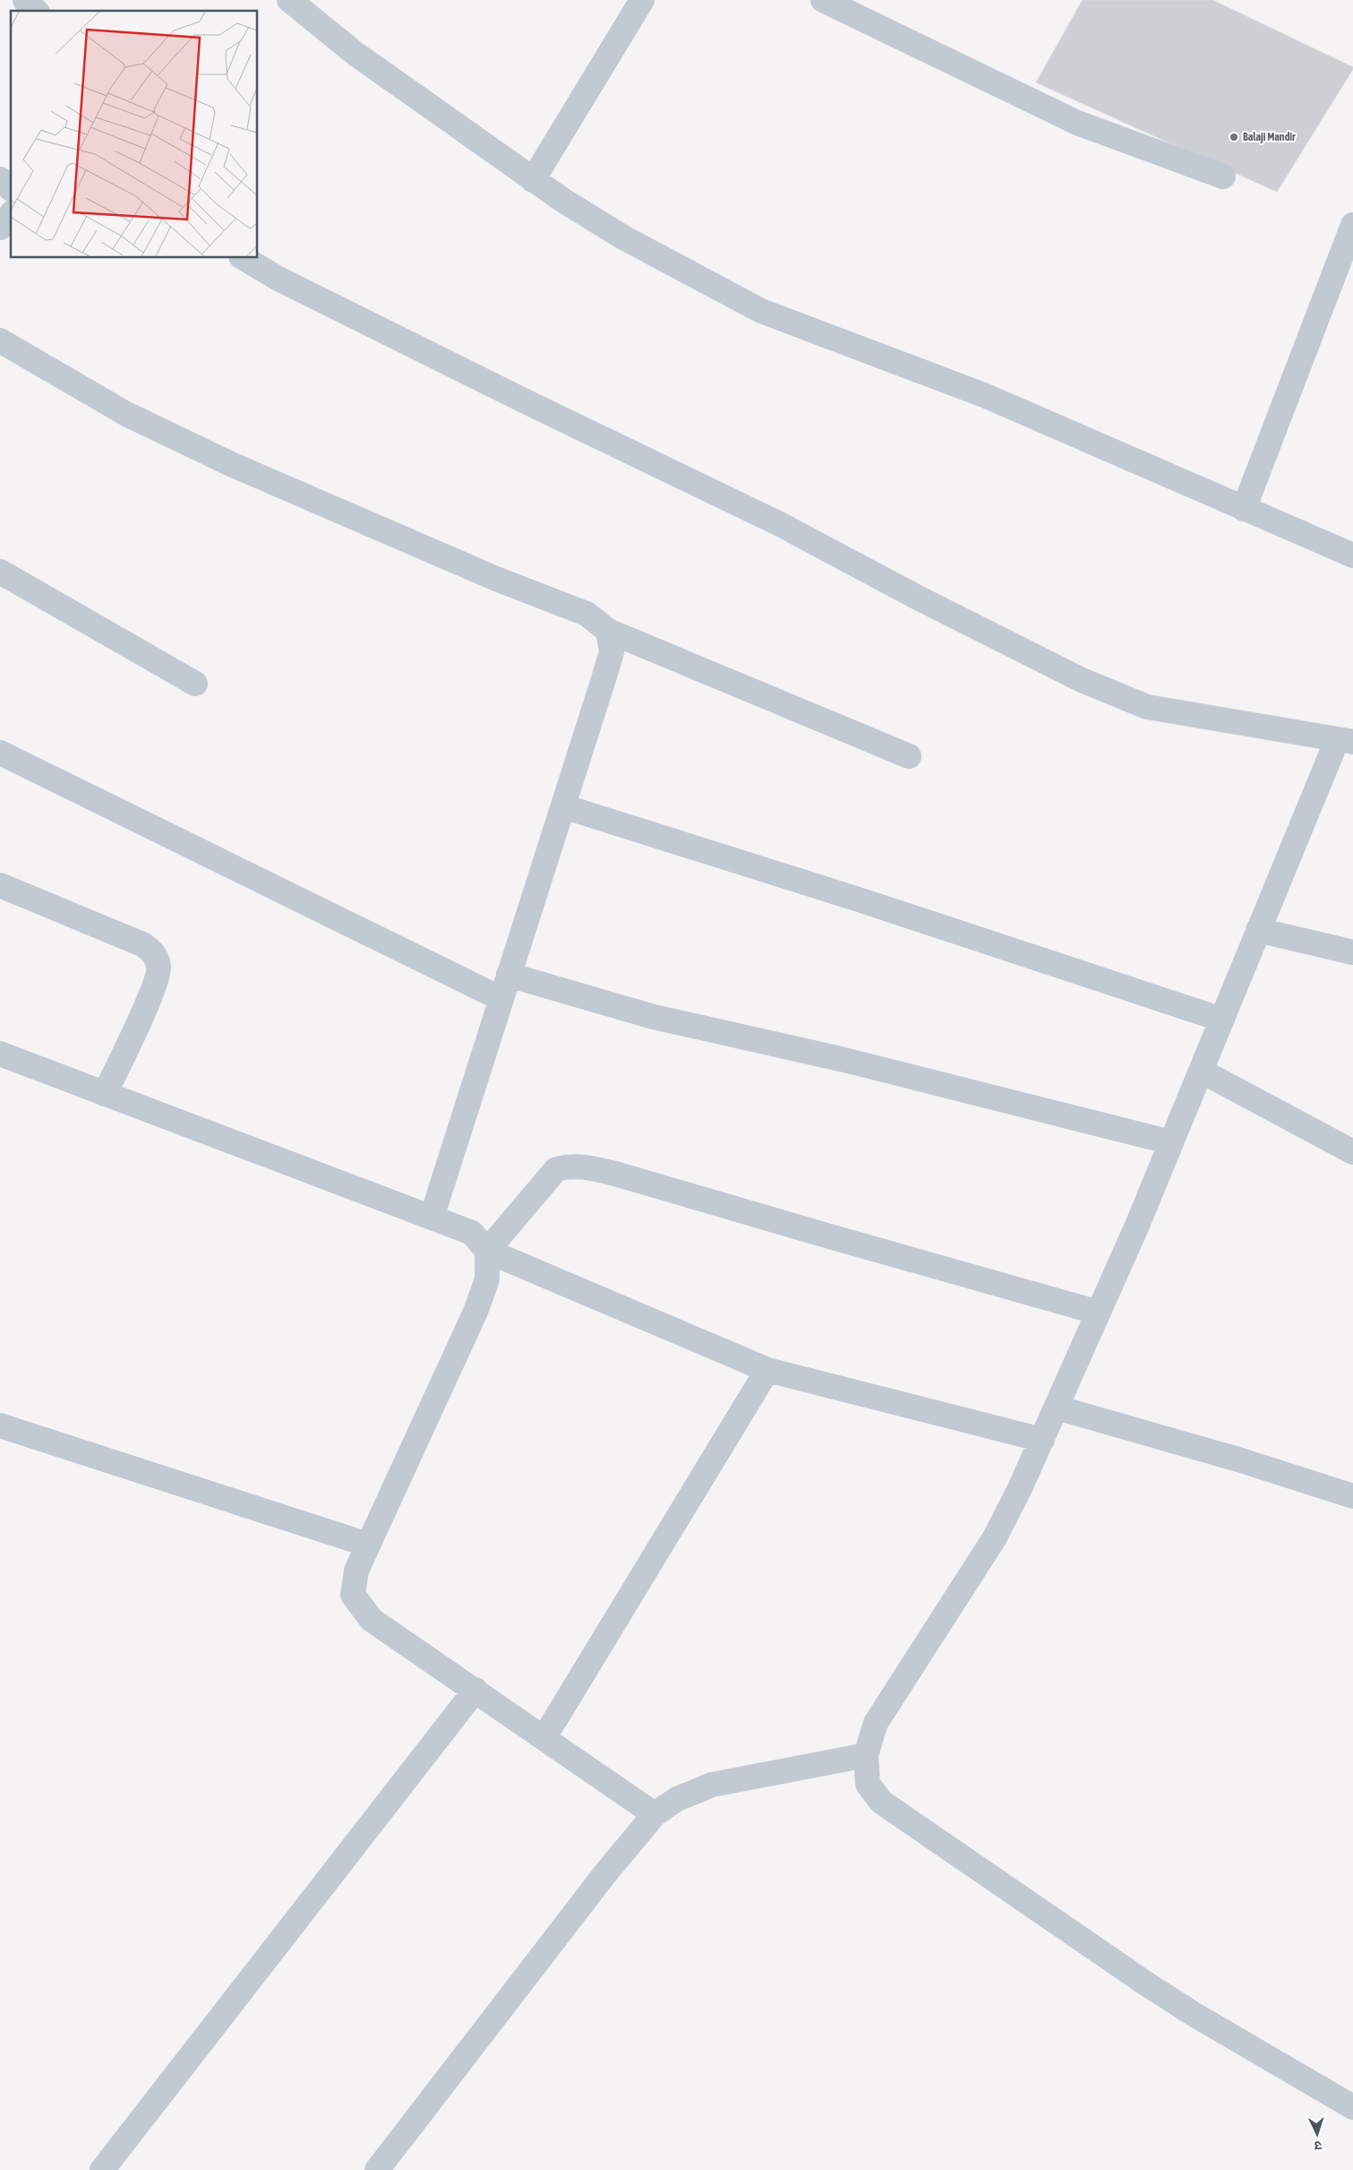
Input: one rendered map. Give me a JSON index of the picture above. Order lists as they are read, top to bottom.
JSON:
{
  "places": ["Balaji Mandir"],
  "north": "bottom"
}
